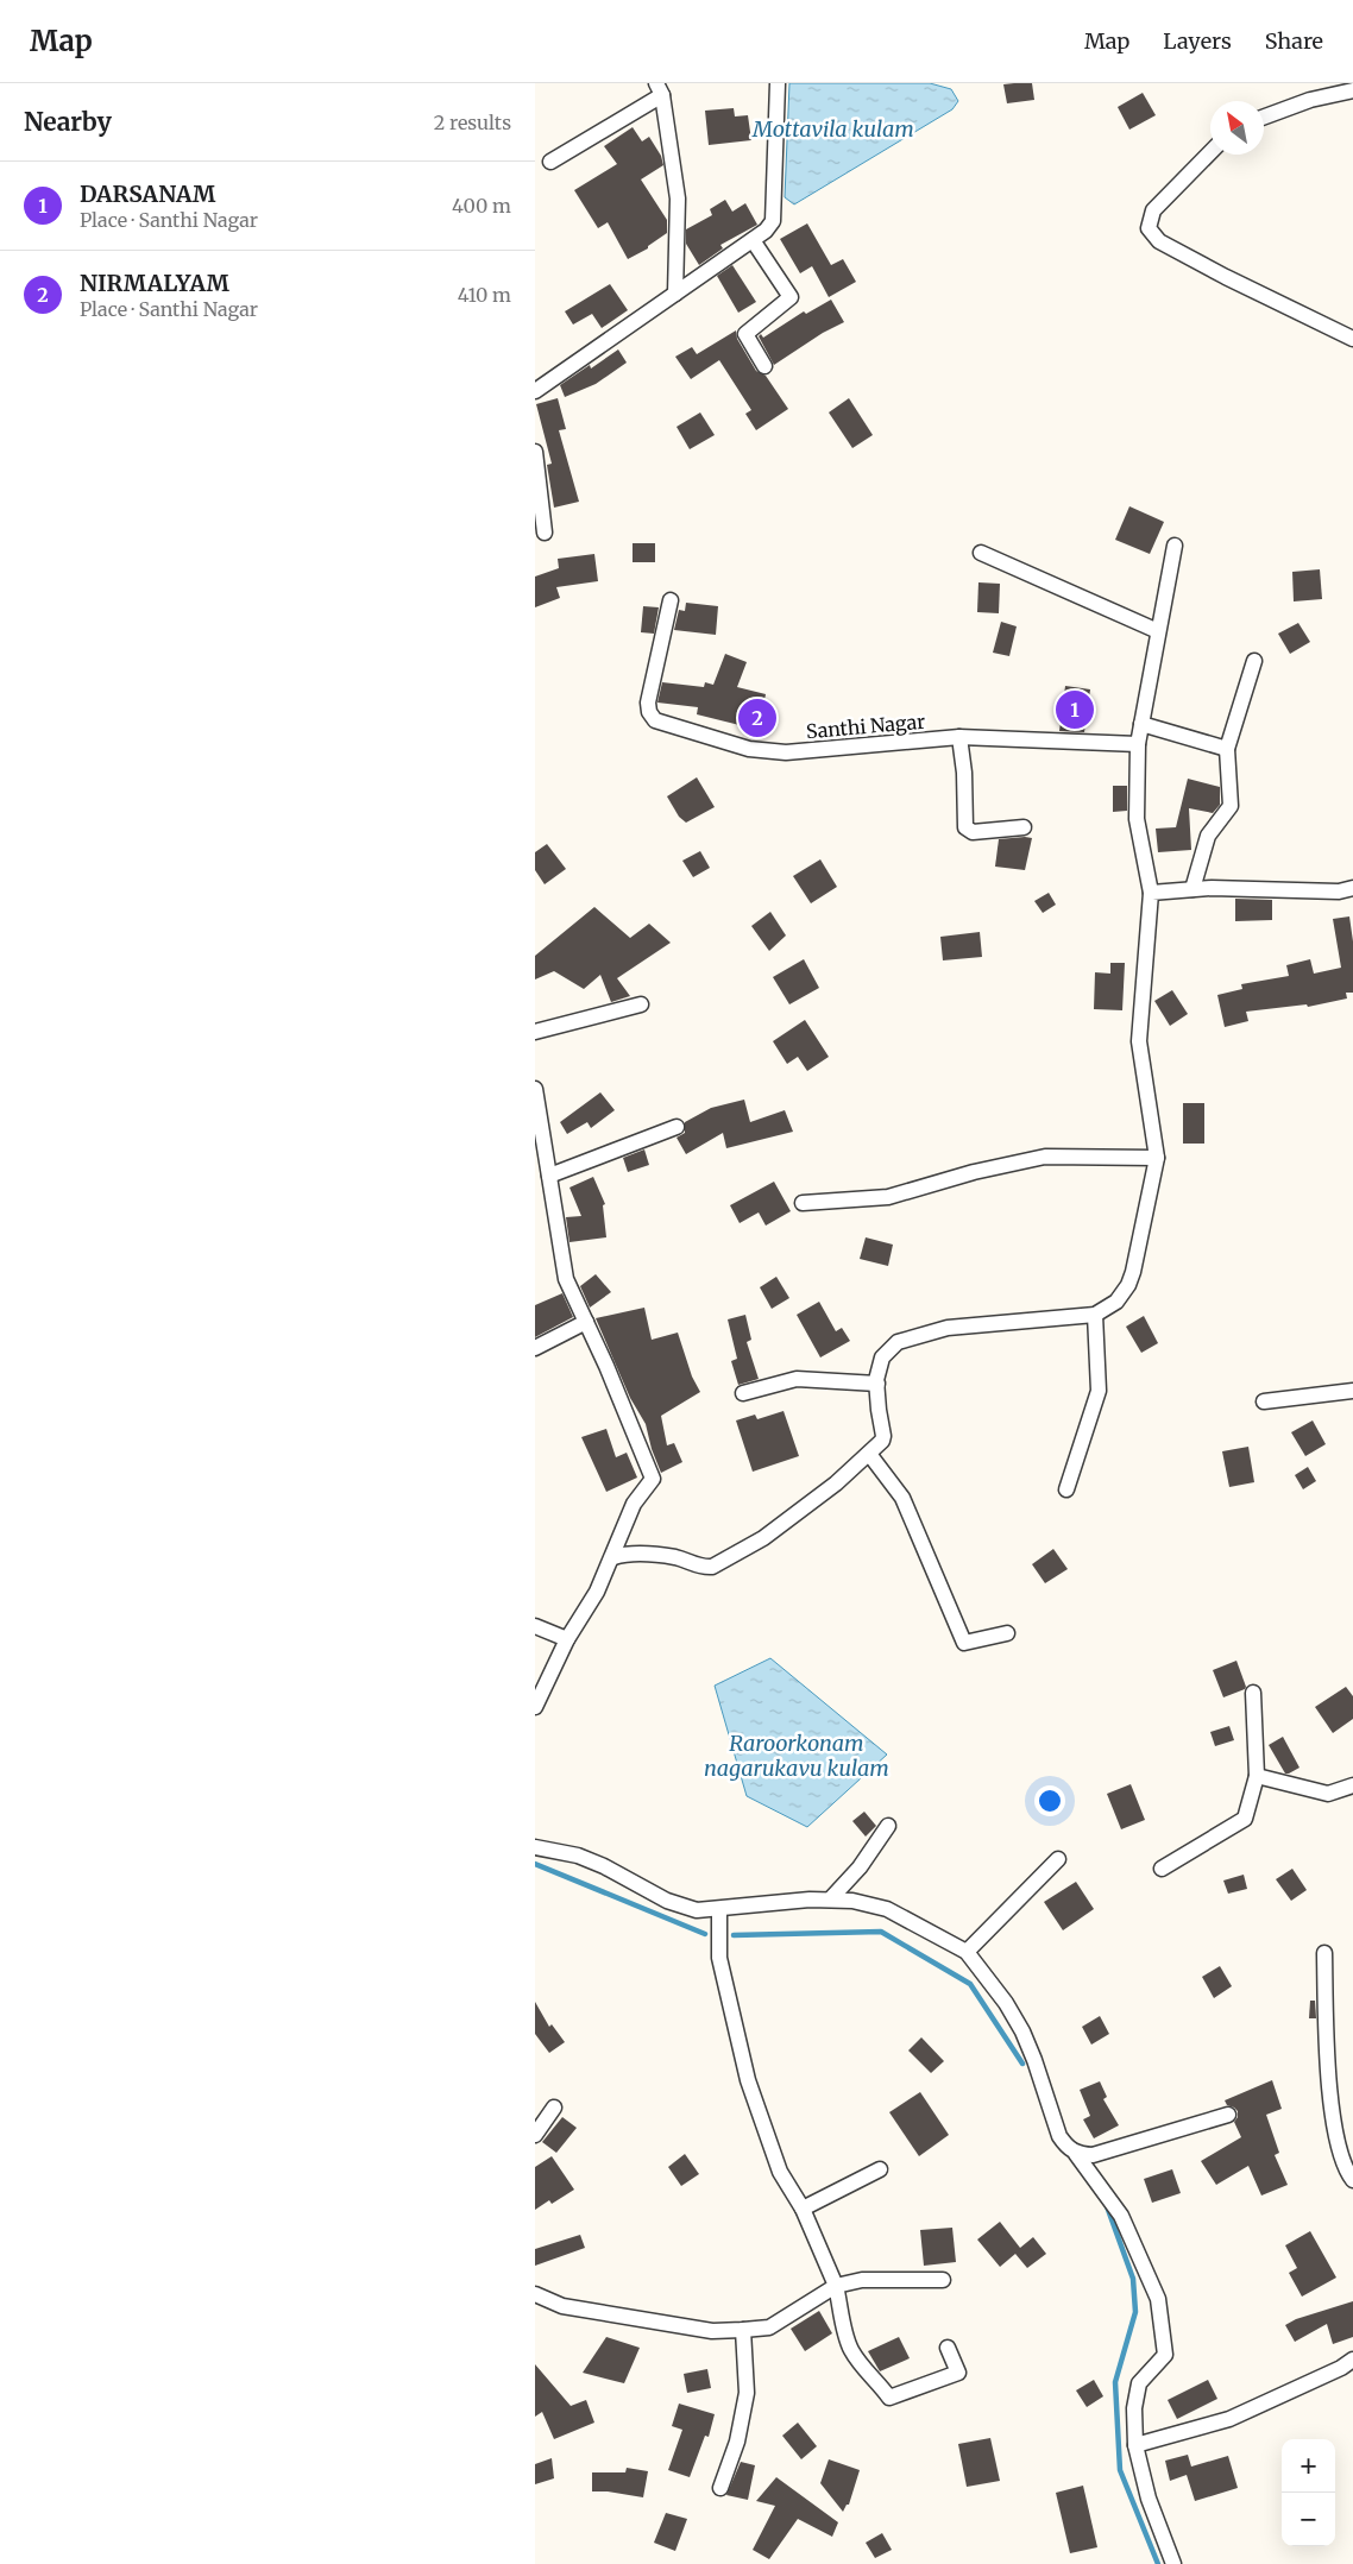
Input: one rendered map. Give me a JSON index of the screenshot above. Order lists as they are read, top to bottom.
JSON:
{
  "streets": {
    "street": ["Santhi Nagar"]
  },
  "water": ["Mottavila kulam", "Raroorkonam nagarukavu kulam"],
  "north": "top left",
  "page": {
    "header": "Map",
    "nav": ["Map", "Layers", "Share"],
    "heading": ["Nearby", "2 results"],
    "list": [
      {
        "mark": "1",
        "name": "DARSANAM",
        "note": "Place · Santhi Nagar",
        "value": "400 m"
      },
      {
        "mark": "2",
        "name": "NIRMALYAM",
        "note": "Place · Santhi Nagar",
        "value": "410 m"
      }
    ],
    "pins": ["1", "2"],
    "map_buttons": ["+", "−"]
  }
}
